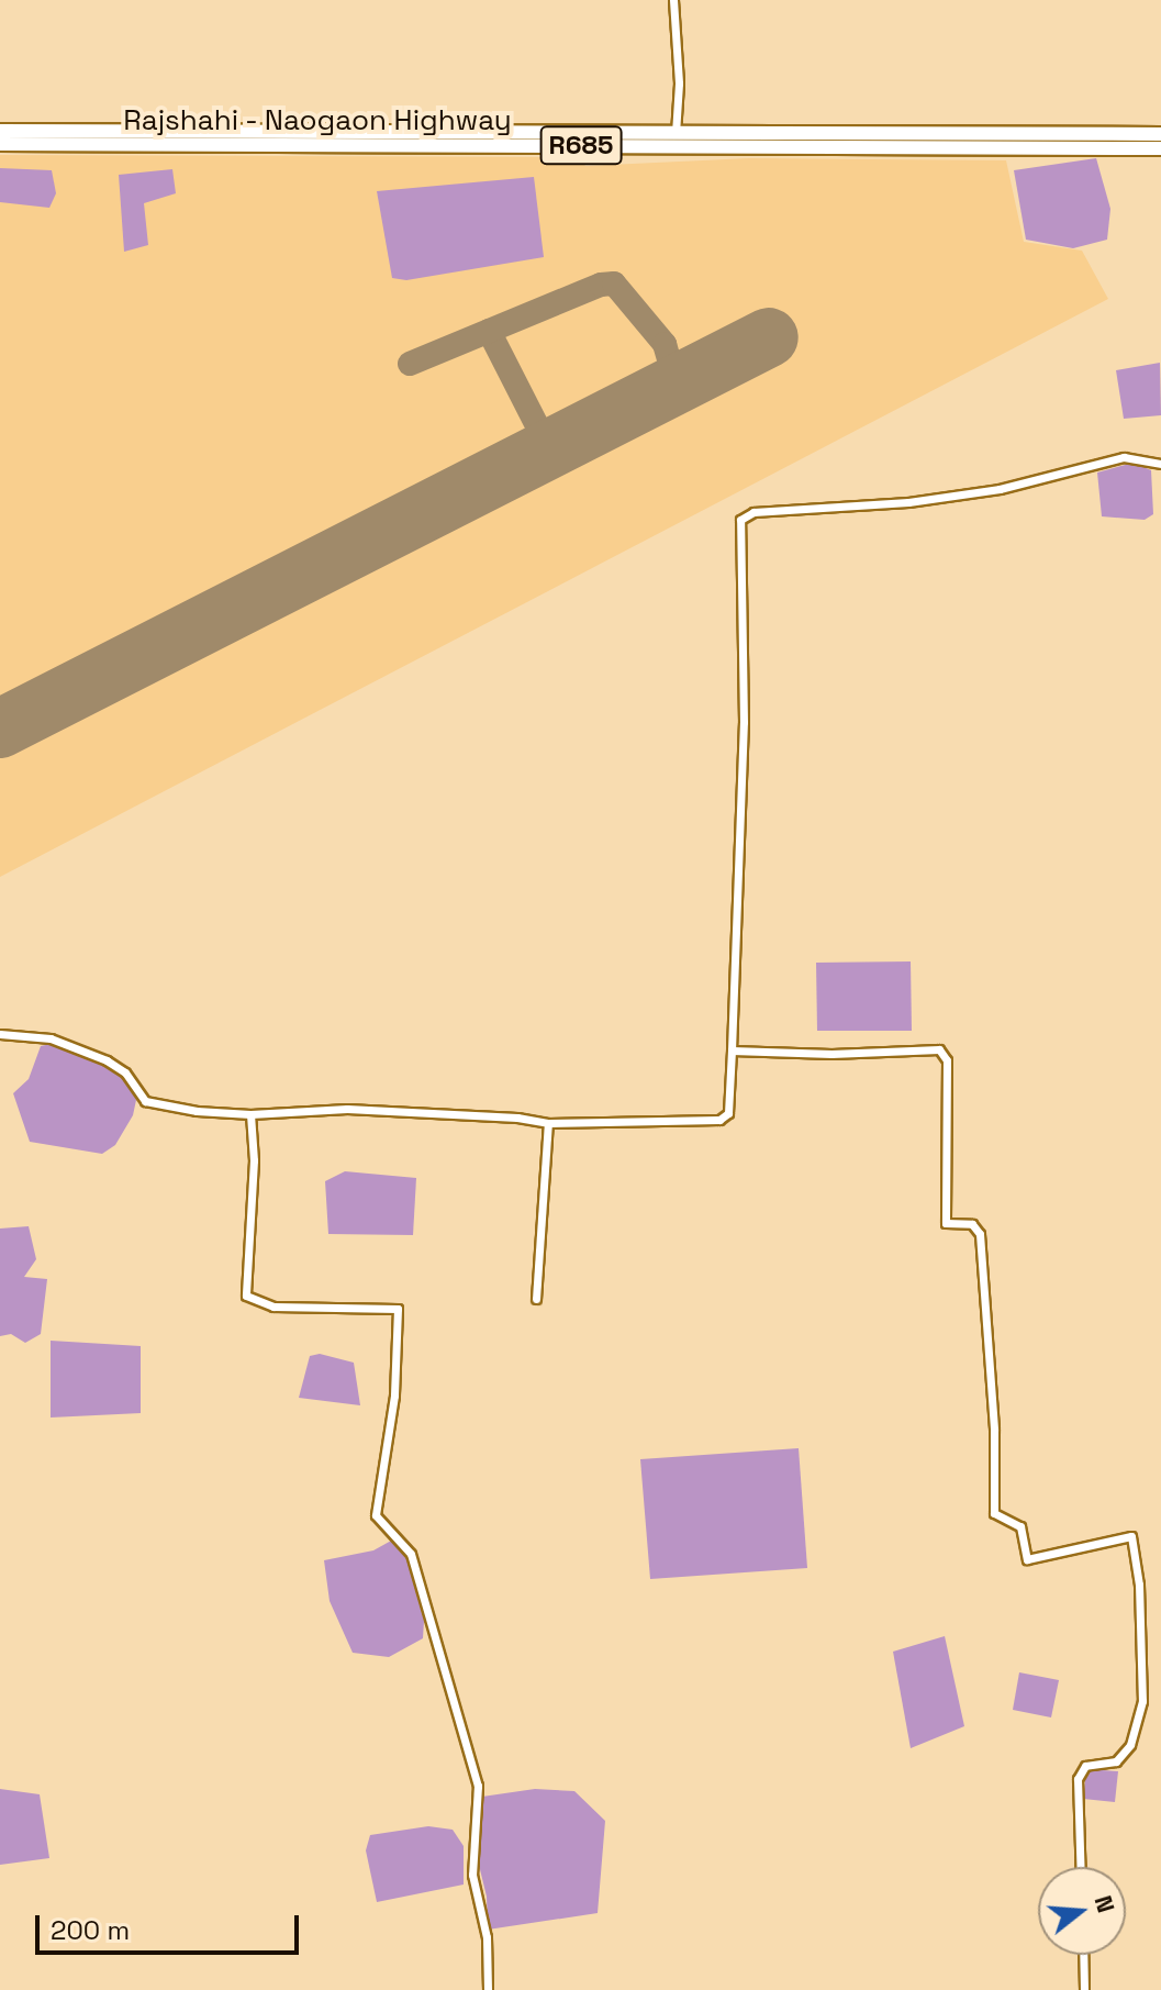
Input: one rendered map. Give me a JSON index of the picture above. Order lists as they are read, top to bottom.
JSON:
{
  "streets": {
    "main road": ["Rajshahi - Naogaon Highway", "R685"]
  },
  "scale_bar": "200 m",
  "north": "right"
}
